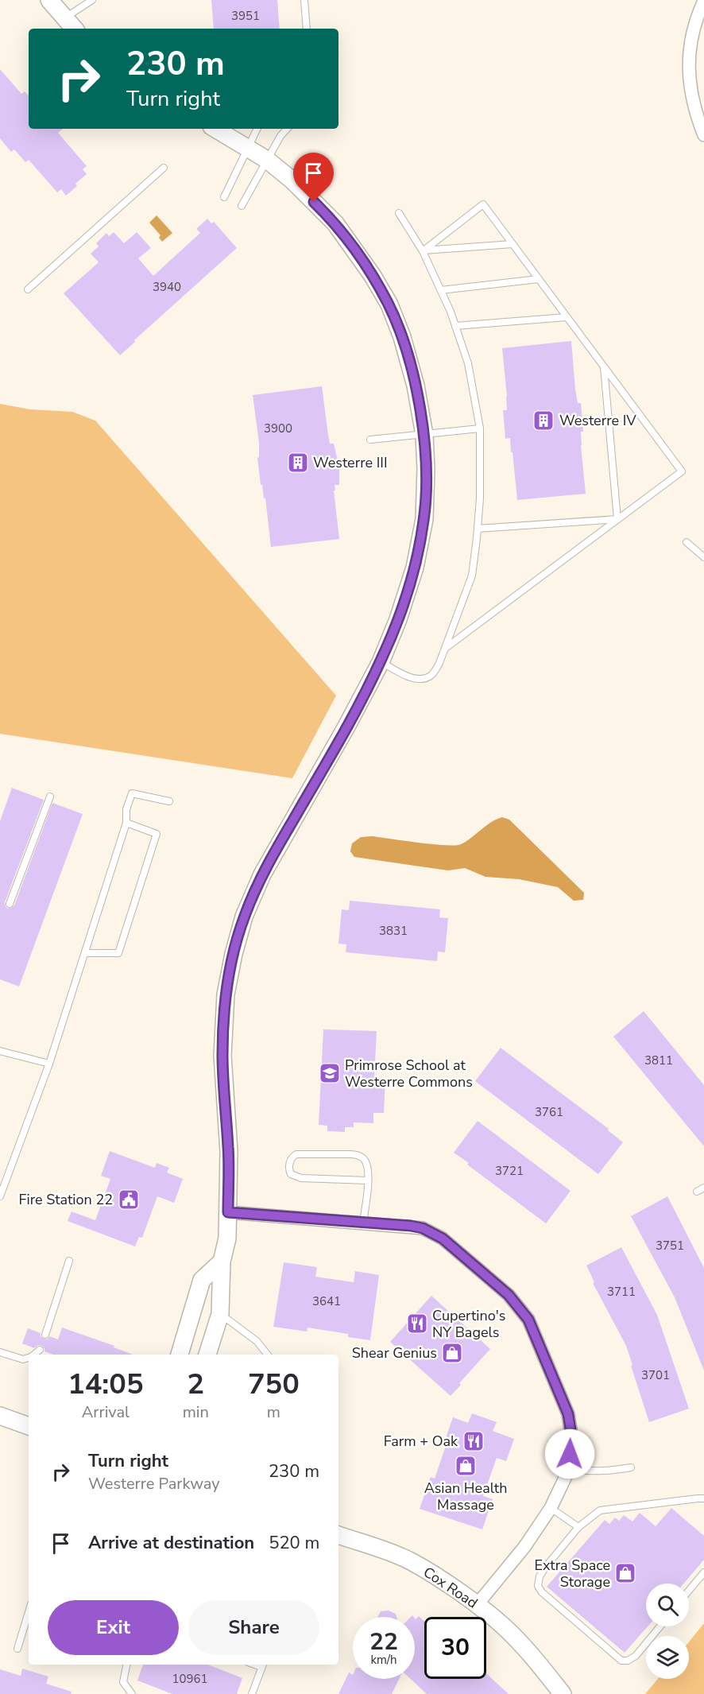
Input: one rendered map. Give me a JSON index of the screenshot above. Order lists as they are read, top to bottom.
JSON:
{
  "streets": {
    "street": ["Cox Road"]
  },
  "places": {
    "building": ["Westerre IV", "Westerre III"],
    "school or university": ["Primrose School at Westerre Commons"],
    "public building": ["Fire Station 22"],
    "restaurant": ["Cupertino's NY Bagels", "Farm + Oak"],
    "shop": ["Shear Genius", "Asian Health Massage", "Extra Space Storage"]
  },
  "house_numbers": [
    "3951",
    "3940",
    "3900",
    "3831",
    "3811",
    "3761",
    "3721",
    "3751",
    "3711",
    "3641",
    "3701",
    "10961"
  ],
  "page": {
    "turn": ["230 m", "Turn right"],
    "eta": [
      "14:05",
      "Arrival",
      "2",
      "min",
      "750",
      "m"
    ],
    "list": [
      {
        "name": "Turn right",
        "note": "Westerre Parkway",
        "value": "230 m"
      },
      {
        "name": "Arrive at destination",
        "value": "520 m"
      }
    ],
    "buttons": ["Exit", "Share"],
    "speed": "22 km/h",
    "limit": "30"
  }
}
